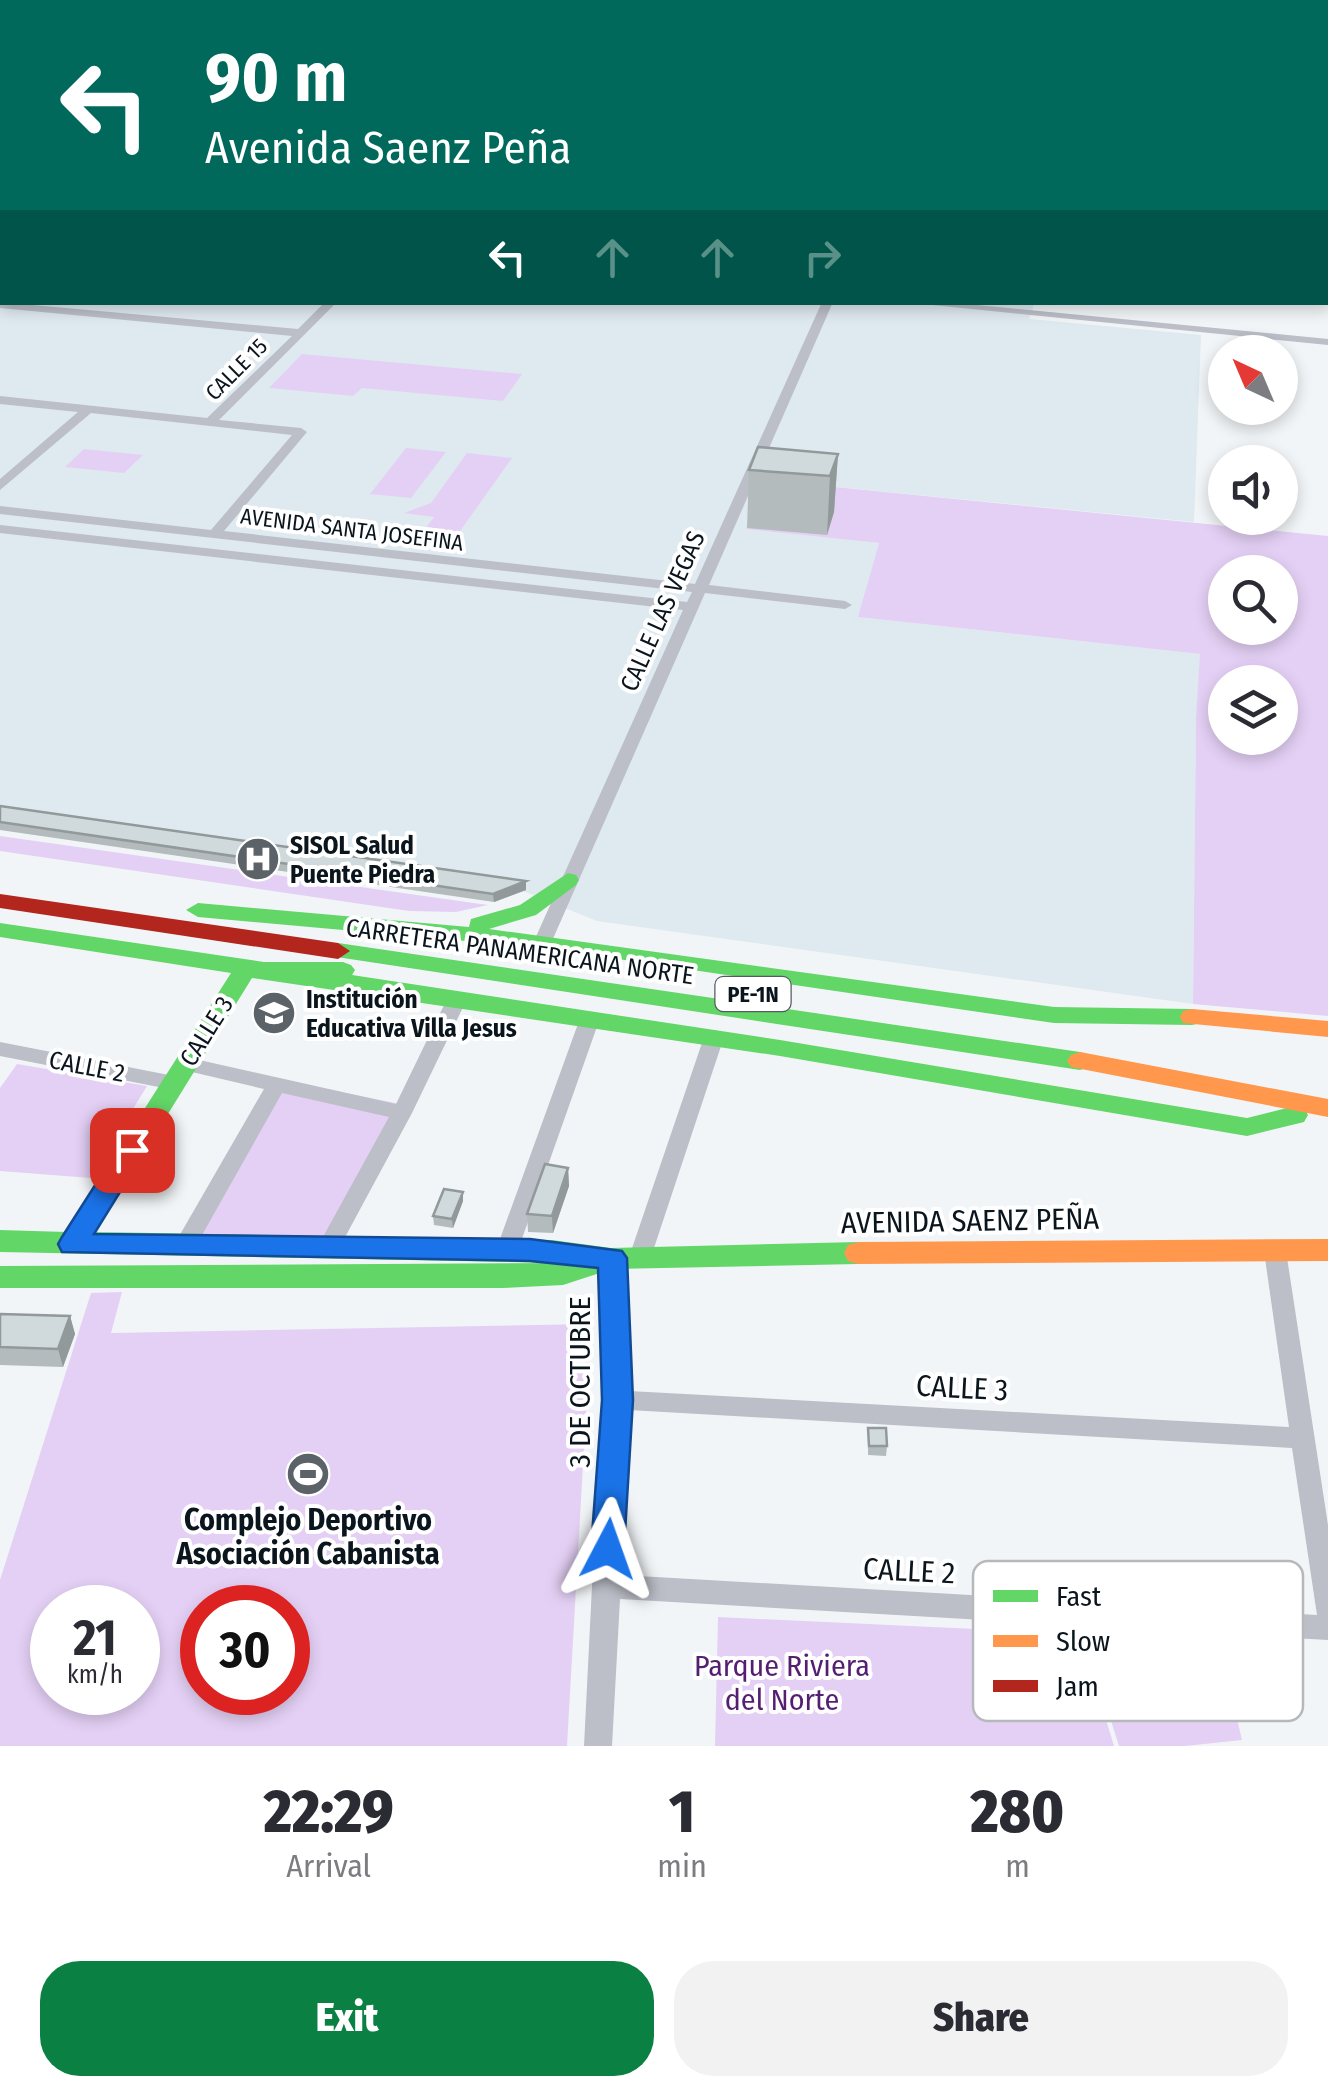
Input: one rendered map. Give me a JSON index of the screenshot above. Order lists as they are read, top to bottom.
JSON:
{
  "streets": {
    "main road": [
      "CARRETERA PANAMERICANA NORTE",
      "PE-1N",
      "CALLE 3",
      "AVENIDA SAENZ PEÑA"
    ],
    "street": [
      "CALLE 15",
      "AVENIDA SANTA JOSEFINA",
      "CALLE LAS VEGAS",
      "CALLE 2",
      "3 DE OCTUBRE"
    ]
  },
  "crossings": [
    ["AVENIDA SANTA JOSEFINA", "CALLE LAS VEGAS"],
    ["CALLE 3", "CALLE 2"],
    ["CALLE 3", "AVENIDA SAENZ PEÑA"],
    ["CALLE 3", "3 DE OCTUBRE"],
    ["CALLE 2", "3 DE OCTUBRE"],
    ["AVENIDA SAENZ PEÑA", "3 DE OCTUBRE"]
  ],
  "parks": ["Parque Riviera del Norte"],
  "places": {
    "hospital": ["SISOL Salud Puente Piedra"],
    "school or university": ["Institución Educativa Villa Jesus"],
    "sports": ["Complejo Deportivo Asociación Cabanista"]
  },
  "legend": ["Fast", "Slow", "Jam"],
  "north": "top left",
  "page": {
    "turn": ["90 m", "Avenida Saenz Peña"],
    "speed": "21 km/h",
    "limit": "30",
    "eta": [
      "22:29",
      "Arrival",
      "1",
      "min",
      "280",
      "m"
    ],
    "buttons": ["Exit", "Share"]
  }
}
